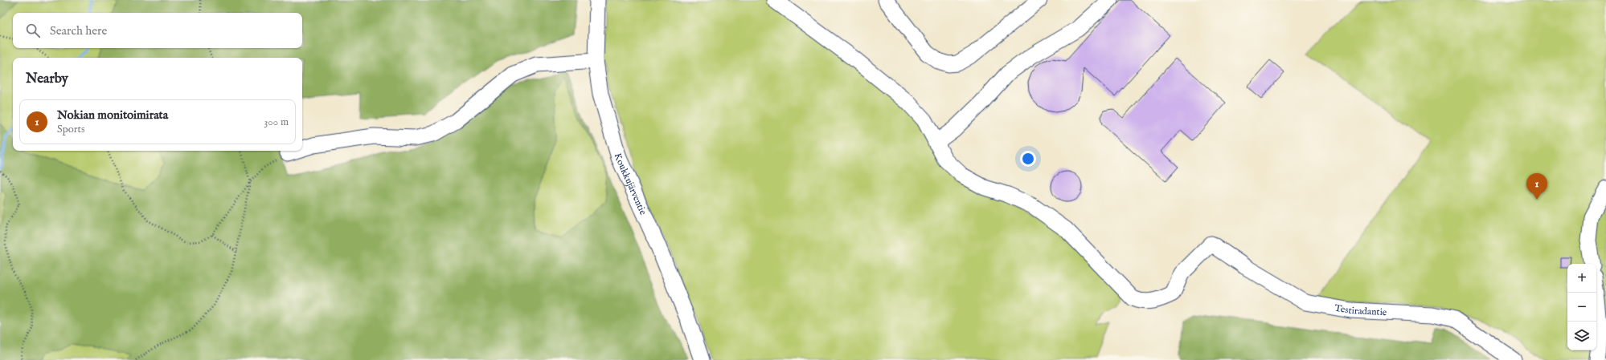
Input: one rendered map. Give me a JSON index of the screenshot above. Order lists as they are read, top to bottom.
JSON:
{
  "streets": {
    "street": ["Koukkujärventie", "Testiradantie"]
  },
  "page": {
    "search": "Search here",
    "heading": "Nearby",
    "list": [
      {
        "mark": "1",
        "name": "Nokian monitoimirata",
        "note": "Sports",
        "value": "300 m"
      }
    ],
    "pins": "1",
    "map_buttons": ["+", "−"]
  }
}
